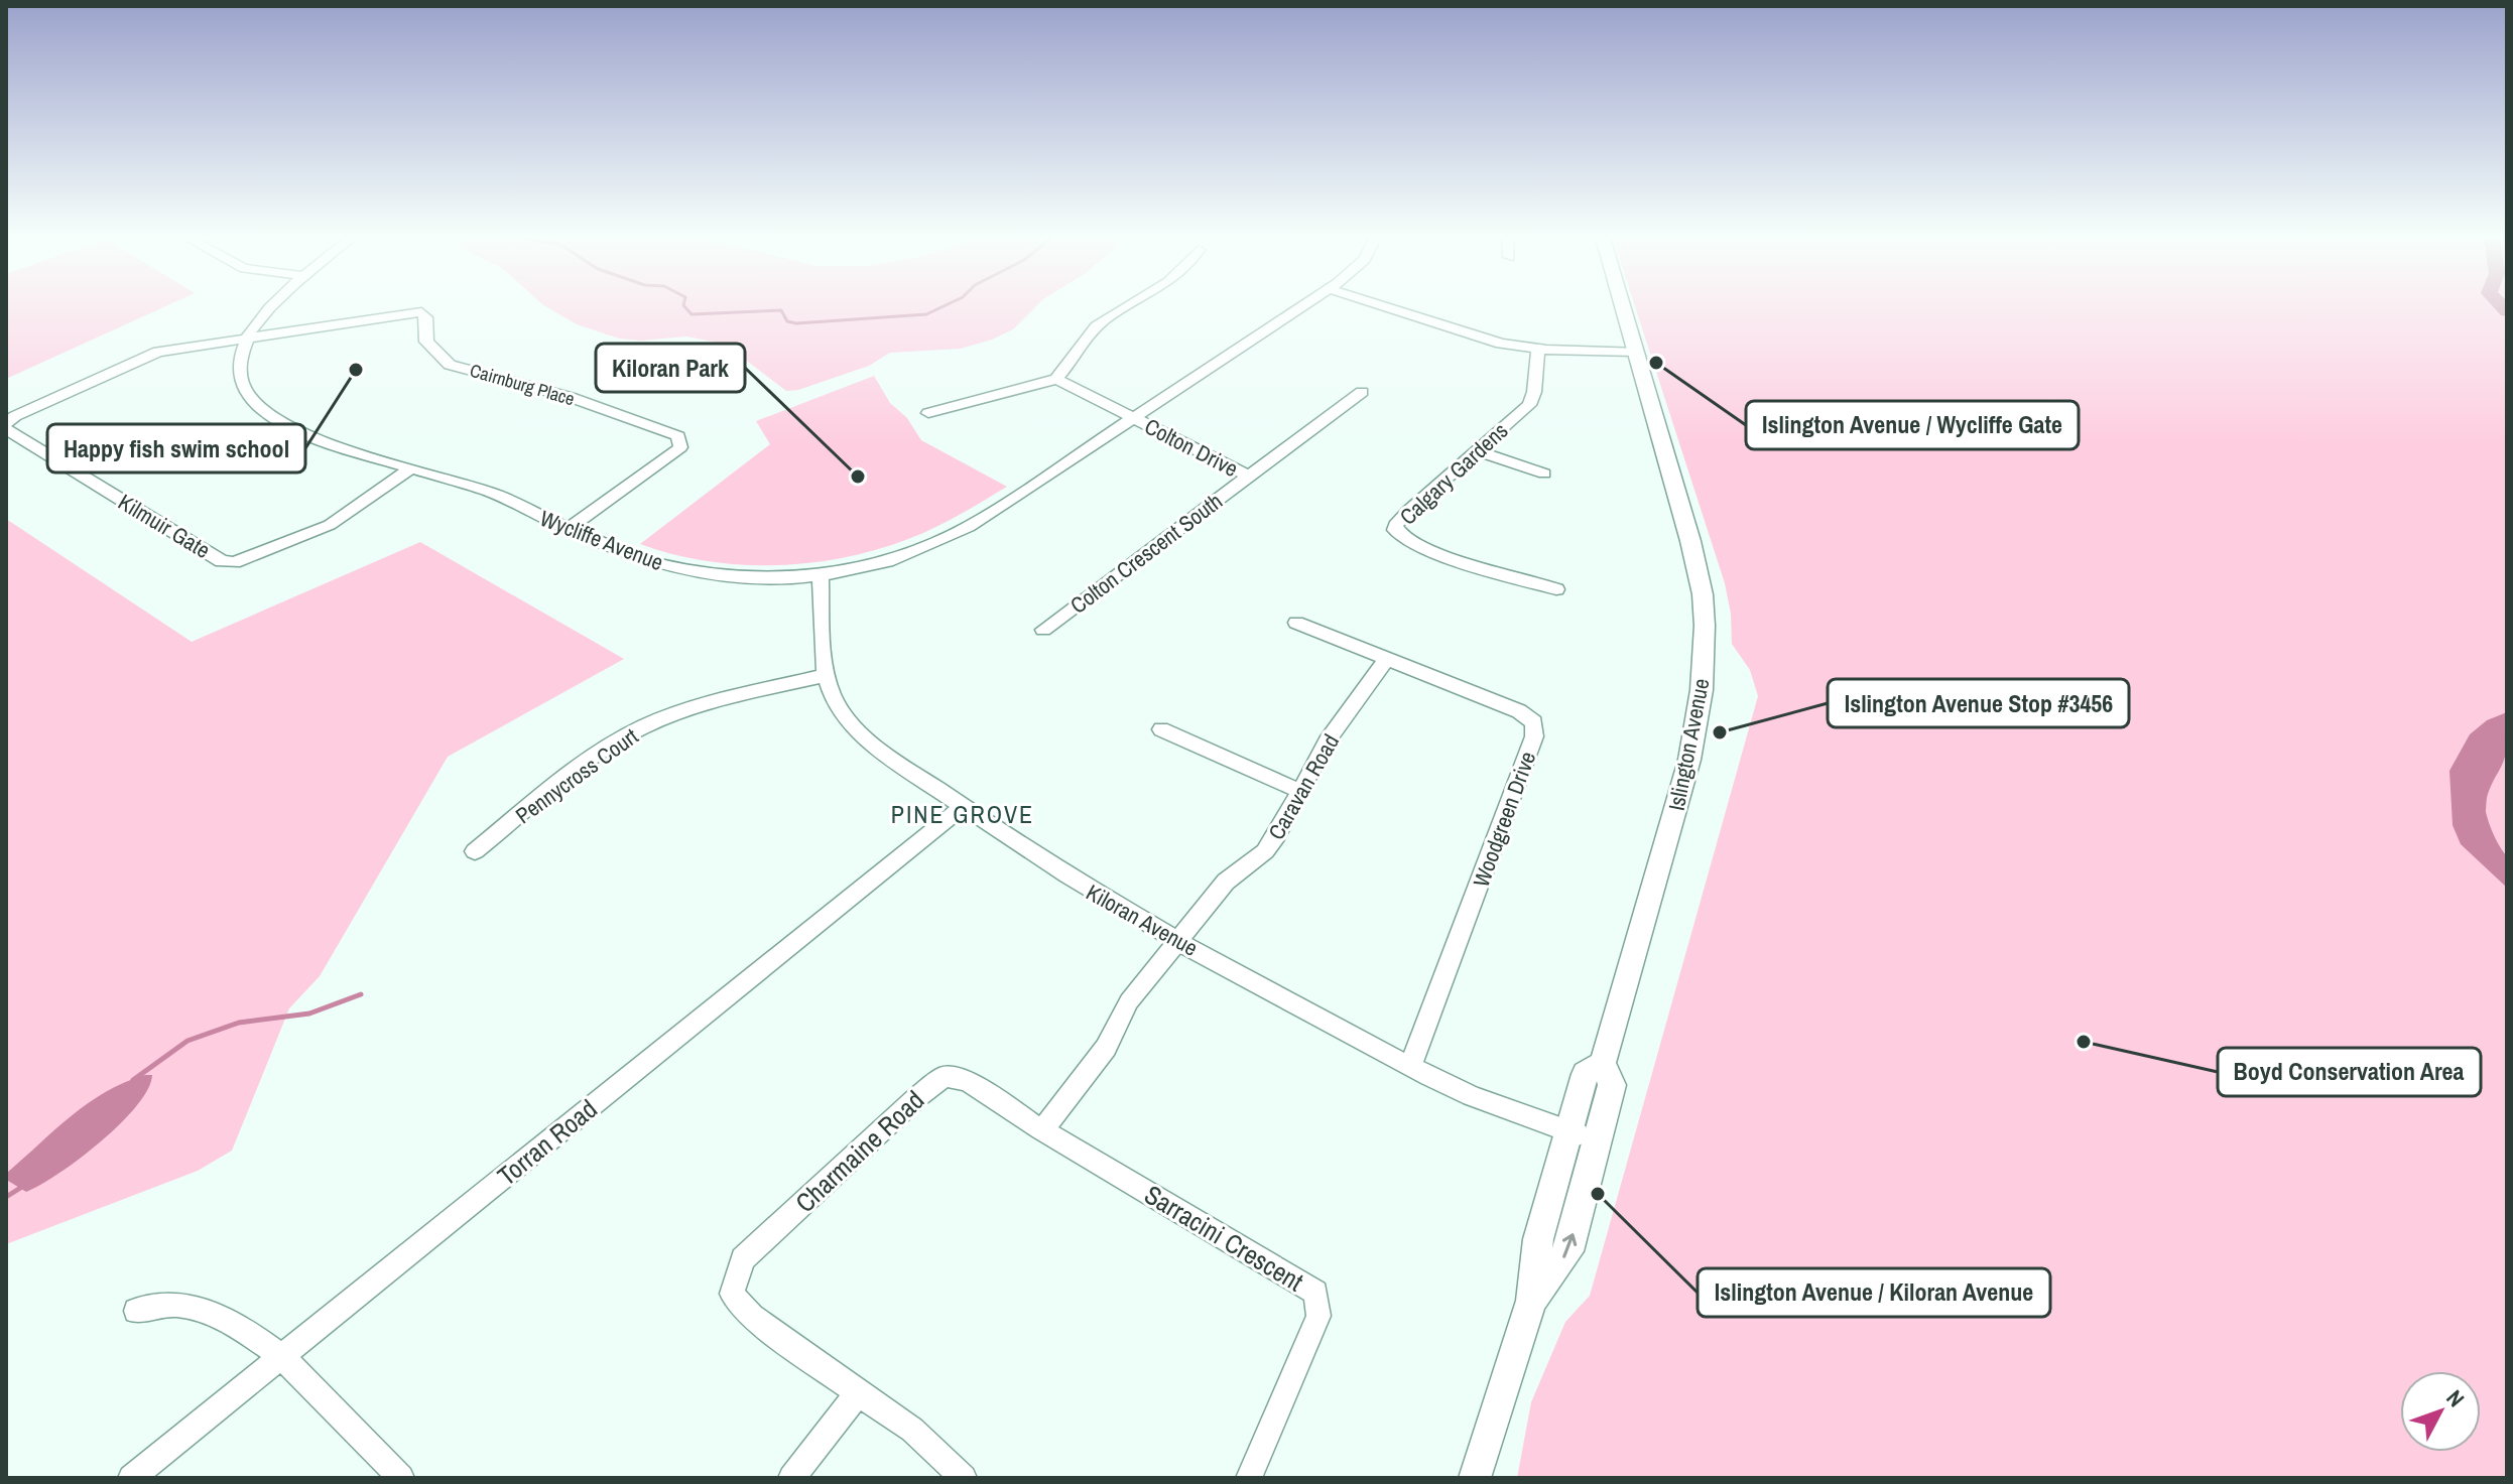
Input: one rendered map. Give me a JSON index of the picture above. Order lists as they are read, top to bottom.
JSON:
{
  "streets": {
    "main road": ["Islington Avenue"],
    "street": [
      "Cairnburg Place",
      "Colton Drive",
      "Calgary Gardens",
      "Kilmuir Gate",
      "Wycliffe Avenue",
      "Colton Crescent South",
      "Pennycross Court",
      "Caravan Road",
      "Woodgreen Drive",
      "Kiloran Avenue",
      "Torran Road",
      "Charmaine Road",
      "Sarracini Crescent"
    ]
  },
  "crossings": [
    ["Cairnburg Place", "Wycliffe Avenue"],
    ["Colton Drive", "Wycliffe Avenue"],
    ["Colton Drive", "Colton Crescent South"],
    ["Kilmuir Gate", "Wycliffe Avenue"],
    ["Wycliffe Avenue", "Kiloran Avenue"],
    ["Islington Avenue", "Kiloran Avenue"],
    ["Pennycross Court", "Kiloran Avenue"],
    ["Caravan Road", "Woodgreen Drive"],
    ["Caravan Road", "Kiloran Avenue"],
    ["Woodgreen Drive", "Kiloran Avenue"],
    ["Kiloran Avenue", "Torran Road"],
    ["Charmaine Road", "Sarracini Crescent"]
  ],
  "districts": ["PINE GROVE"],
  "places": [
    "Islington Avenue / Wycliffe Gate",
    "Happy fish swim school",
    "Kiloran Park",
    "Islington Avenue Stop #3456",
    "Boyd Conservation Area",
    "Islington Avenue / Kiloran Avenue"
  ],
  "north": "top right"
}
